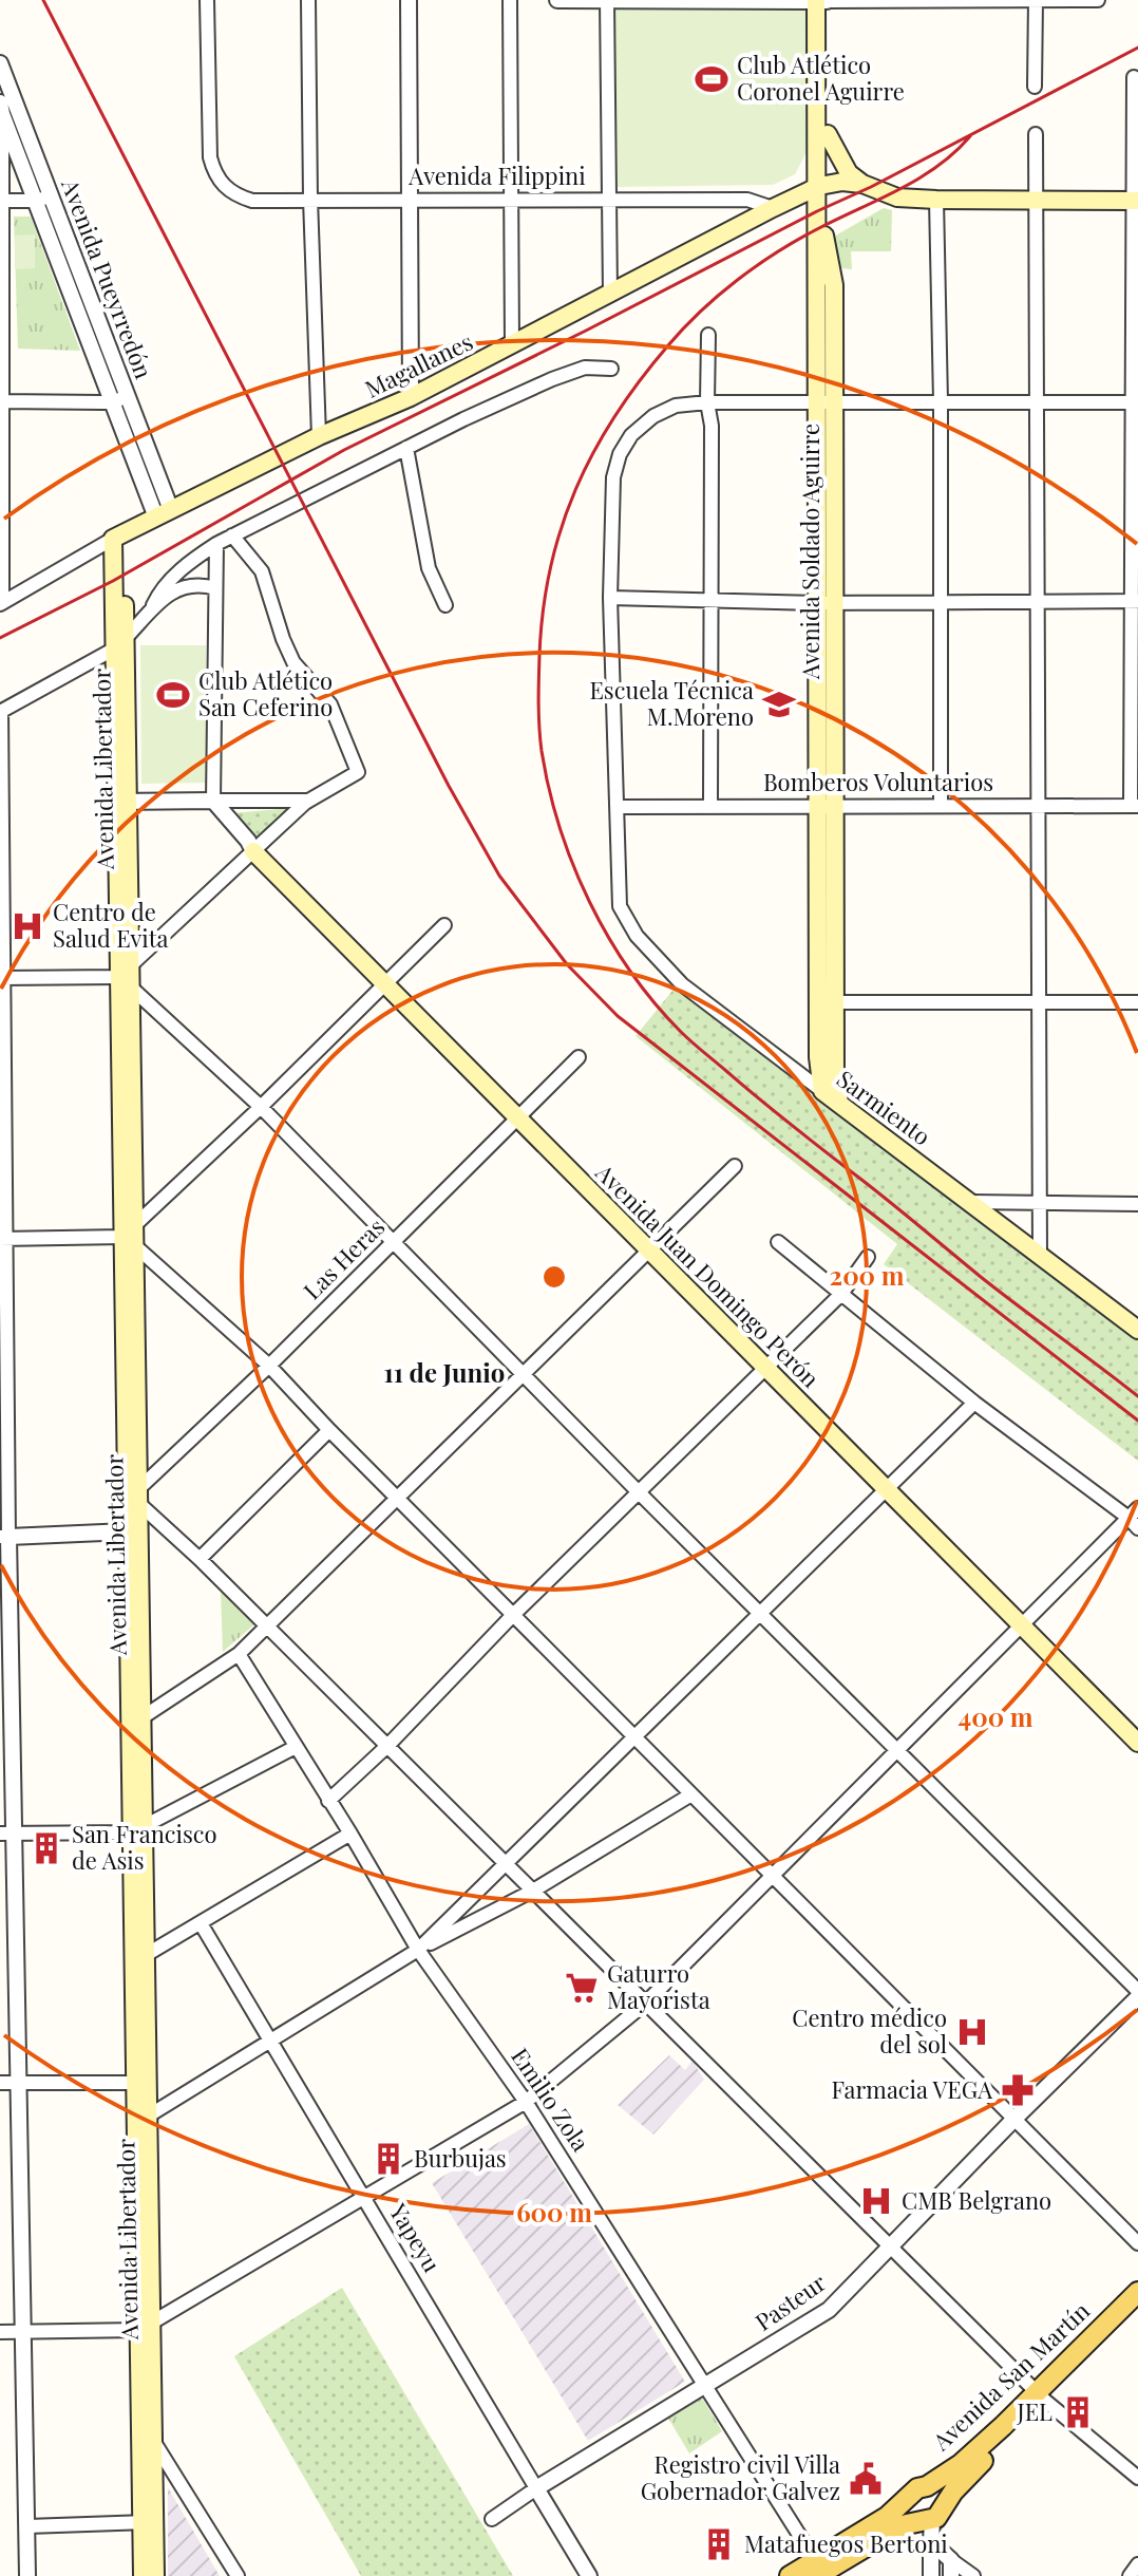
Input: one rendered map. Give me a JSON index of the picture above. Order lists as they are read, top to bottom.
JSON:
{
  "streets": {
    "main road": [
      "Magallanes",
      "Avenida Soldado Aguirre",
      "Avenida Libertador",
      "Sarmiento",
      "Avenida Juan Domingo Perón",
      "Avenida San Martín"
    ],
    "street": [
      "Avenida Filippini",
      "Avenida Pueyrredón",
      "Bomberos Voluntarios",
      "Las Heras",
      "Emilio Zola",
      "Yapeyu",
      "Pasteur"
    ]
  },
  "crossings": [
    ["Avenida Filippini", "Magallanes"],
    ["Avenida Pueyrredón", "Magallanes"],
    ["Magallanes", "Avenida Soldado Aguirre"],
    ["Magallanes", "Avenida Libertador"],
    ["Avenida Soldado Aguirre", "Bomberos Voluntarios"],
    ["Avenida Soldado Aguirre", "Sarmiento"],
    ["Avenida Libertador", "Las Heras"],
    ["Bomberos Voluntarios", "Sarmiento"],
    ["Las Heras", "Avenida Juan Domingo Perón"],
    ["Emilio Zola", "Pasteur"],
    ["Emilio Zola", "Avenida San Martín"],
    ["Yapeyu", "Pasteur"]
  ],
  "districts": ["11 de Junio"],
  "places": {
    "sports": ["Club Atlético Coronel Aguirre", "Club Atlético San Ceferino"],
    "school or university": ["Escuela Técnica M.Moreno"],
    "hospital": ["Centro de Salud Evita", "Centro médico del sol", "CMB Belgrano"],
    "building": [
      "San Francisco de Asis",
      "Burbujas",
      "JEL",
      "Matafuegos Bertoni"
    ],
    "supermarket": ["Gaturro Mayorista"],
    "pharmacy": ["Farmacia VEGA"],
    "public building": ["Registro civil Villa Gobernador Galvez"]
  },
  "rings": ["200 m", "400 m", "600 m"]
}
